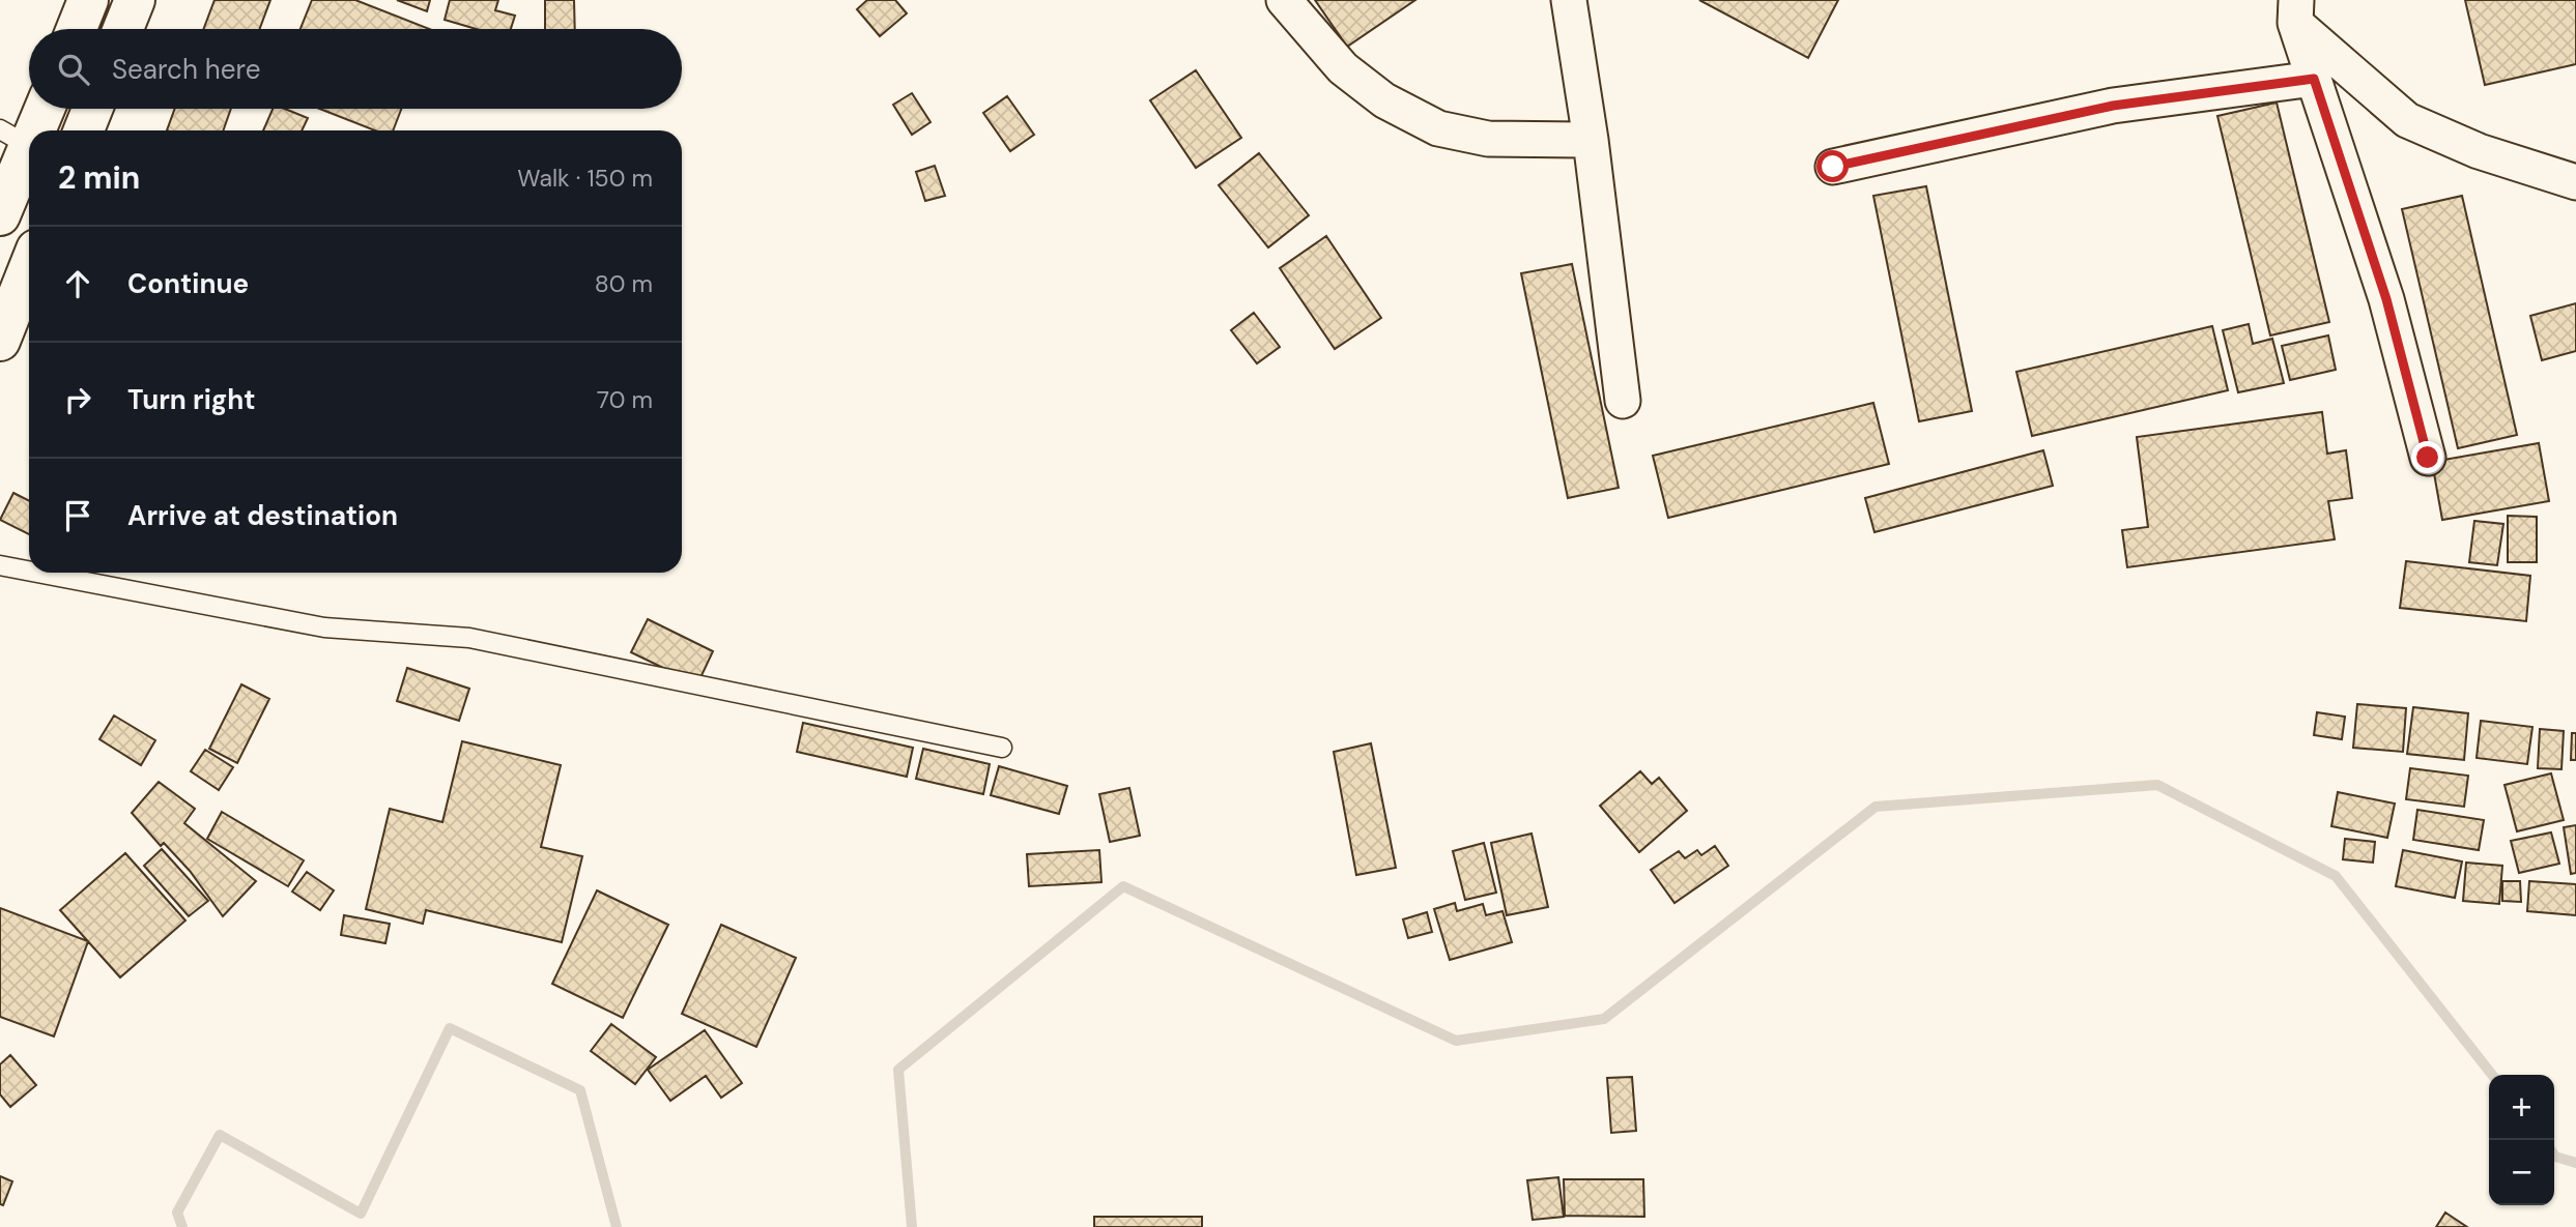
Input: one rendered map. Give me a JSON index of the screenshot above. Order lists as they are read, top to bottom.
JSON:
{
  "page": {
    "search": "Search here",
    "heading": ["2 min", "Walk · 150 m"],
    "list": [
      ["Continue", "80 m"],
      ["Turn right", "70 m"],
      "Arrive at destination"
    ],
    "map_buttons": ["+", "−"]
  }
}
